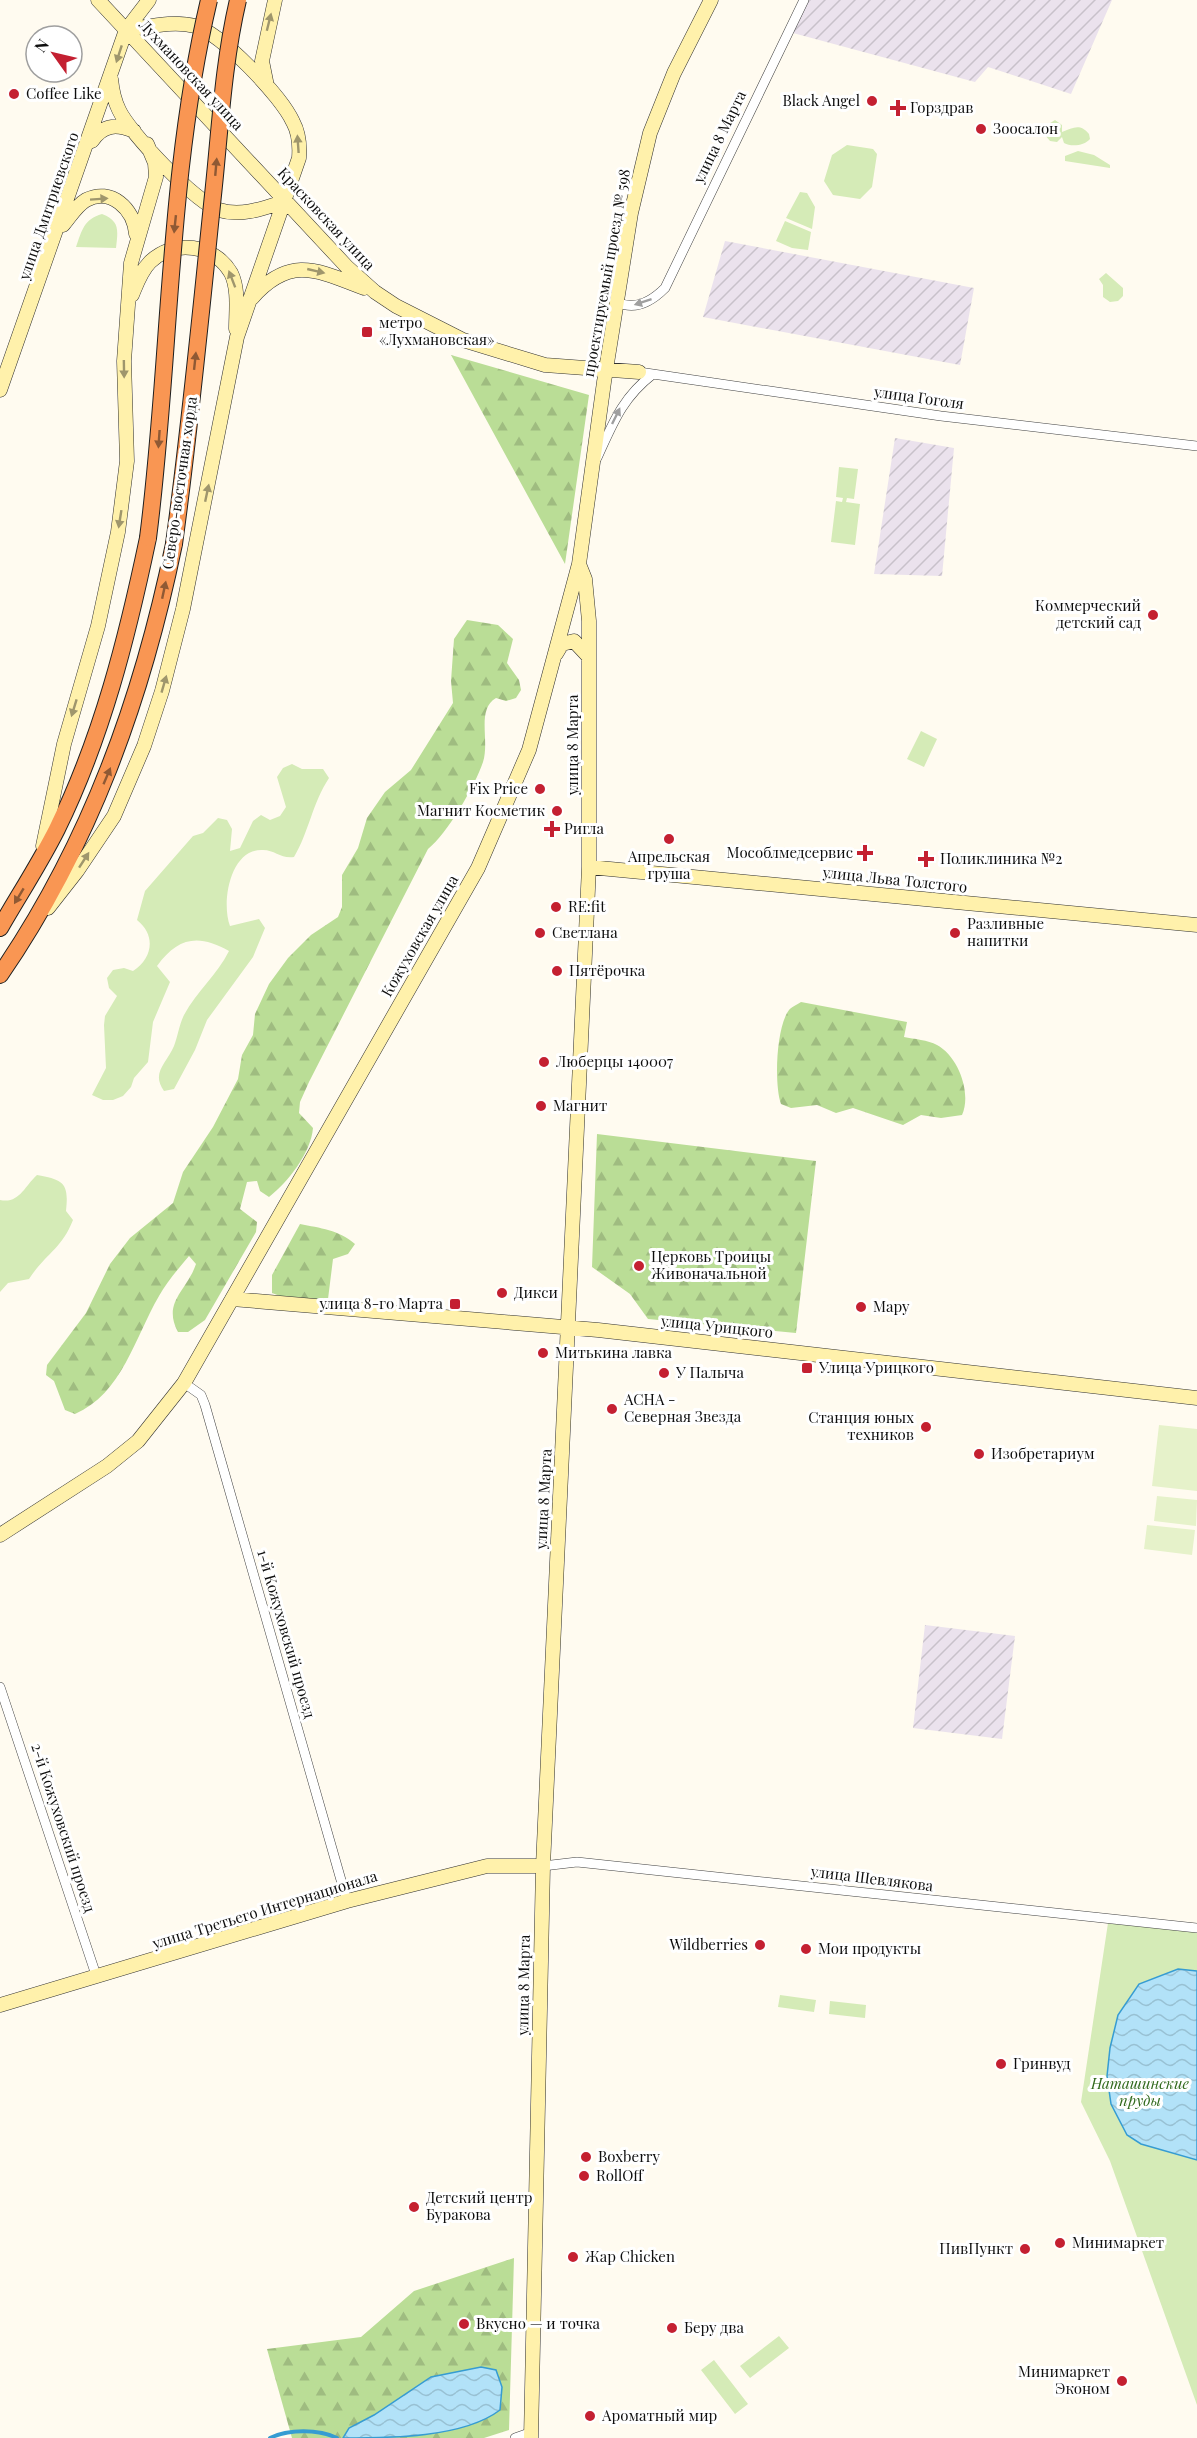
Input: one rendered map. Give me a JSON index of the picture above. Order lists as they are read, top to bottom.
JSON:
{
  "streets": {
    "highway": ["Северо-восточная хорда"],
    "street": [
      "Лухмановская улица",
      "улица 8 Марта",
      "улица Дмитриевского",
      "Красковская улица",
      "проектируемый проезд № 598",
      "улица Гоголя",
      "улица Льва Толстого",
      "Кожуховская улица",
      "улица Урицкого",
      "1-й Кожуховский проезд",
      "2-й Кожуховский проезд",
      "улица Шевлякова",
      "улица Третьего Интернационала"
    ]
  },
  "crossings": [
    ["Лухмановская улица", "улица Дмитриевского"],
    ["Лухмановская улица", "Красковская улица"],
    ["улица 8 Марта", "проектируемый проезд № 598"],
    ["улица 8 Марта", "улица Льва Толстого"],
    ["улица 8 Марта", "Кожуховская улица"],
    ["улица 8 Марта", "улица Урицкого"],
    ["улица 8 Марта", "улица Шевлякова"],
    ["улица 8 Марта", "улица Третьего Интернационала"],
    ["Красковская улица", "проектируемый проезд № 598"],
    ["Красковская улица", "улица Гоголя"],
    ["проектируемый проезд № 598", "Кожуховская улица"],
    ["Кожуховская улица", "улица Урицкого"],
    ["Кожуховская улица", "1-й Кожуховский проезд"],
    ["1-й Кожуховский проезд", "улица Третьего Интернационала"],
    ["2-й Кожуховский проезд", "улица Третьего Интернационала"],
    ["улица Шевлякова", "улица Третьего Интернационала"]
  ],
  "parks": ["Наташинские пруды"],
  "places": {
    "other": [
      "Coffee Like",
      "Black Angel",
      "Зоосалон",
      "Коммерческий детский сад",
      "Fix Price",
      "Магнит Косметик",
      "Апрельская груша",
      "RE:fit",
      "Светлана",
      "Разливные напитки",
      "Пятёрочка",
      "Люберцы 140007",
      "Магнит",
      "Церковь Троицы Живоначальной",
      "Дикси",
      "Мару",
      "Митькина лавка",
      "У Палыча",
      "АСНА - Северная Звезда",
      "Станция юных техников",
      "Изобретариум",
      "Wildberries",
      "Мои продукты",
      "Гринвуд",
      "Boxberry",
      "RollOff",
      "Детский центр Буракова",
      "Минимаркет",
      "ПивПункт",
      "Жар Chicken",
      "Вкусно — и точка",
      "Беру два",
      "Минимаркет Эконом",
      "Ароматный мир"
    ],
    "health": [
      "Горздрав",
      "Ригла",
      "Мособлмедсервис",
      "Поликлиника №2"
    ],
    "transit": ["метро «Лухмановская»", "улица 8-го Марта", "Улица Урицкого"]
  },
  "north": "top left"
}
